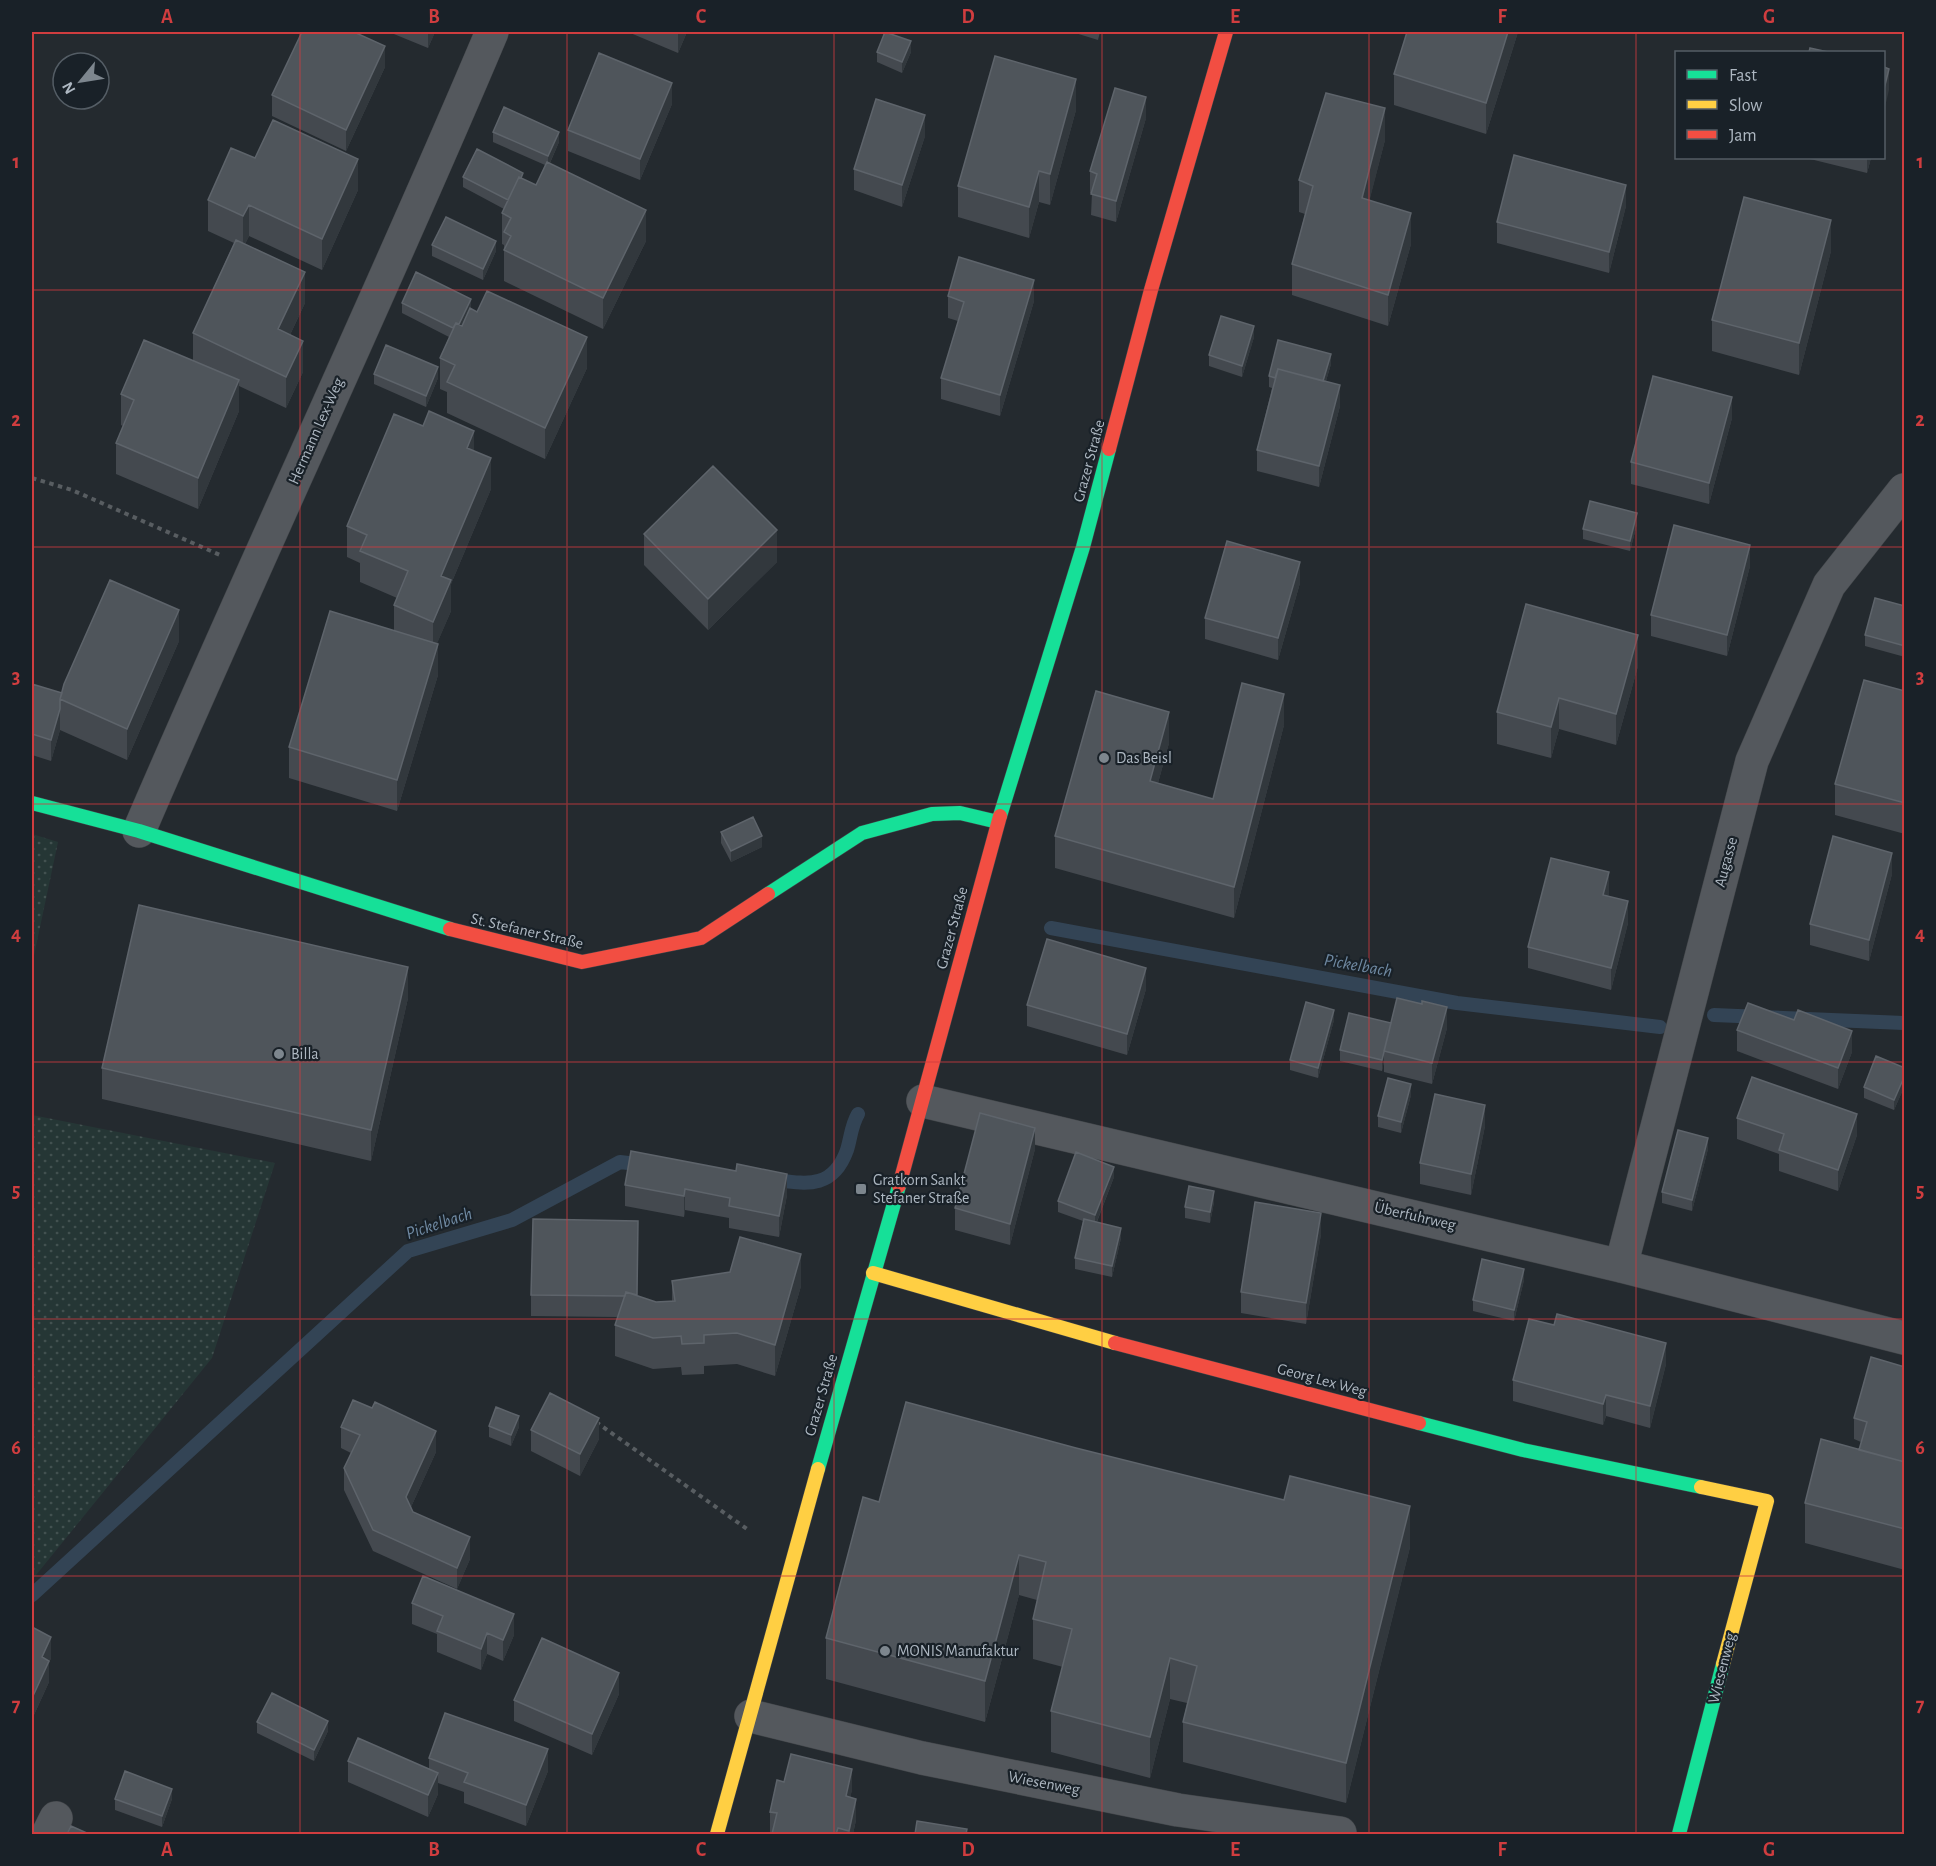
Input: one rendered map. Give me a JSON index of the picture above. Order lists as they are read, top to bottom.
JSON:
{
  "streets": {
    "street": [
      "Hermann Lex-Weg",
      "Grazer Straße",
      "Augasse",
      "St. Stefaner Straße",
      "Überfuhrweg",
      "Georg Lex Weg",
      "Wiesenweg"
    ]
  },
  "crossings": [
    ["Hermann Lex-Weg", "St. Stefaner Straße"],
    ["Grazer Straße", "St. Stefaner Straße"],
    ["Grazer Straße", "Überfuhrweg"],
    ["Grazer Straße", "Georg Lex Weg"],
    ["Grazer Straße", "Wiesenweg"],
    ["Augasse", "Überfuhrweg"],
    ["Georg Lex Weg", "Wiesenweg"]
  ],
  "water": ["Pickelbach"],
  "places": {
    "other": ["Das Beisl", "Billa", "MONIS Manufaktur"],
    "transit": ["Gratkorn Sankt Stefaner Straße"]
  },
  "legend": ["Fast", "Slow", "Jam"],
  "north": "bottom left",
  "grid": {
    "columns": [
      "A",
      "B",
      "C",
      "D",
      "E",
      "F",
      "G"
    ],
    "rows": [
      "1",
      "2",
      "3",
      "4",
      "5",
      "6",
      "7"
    ]
  }
}
